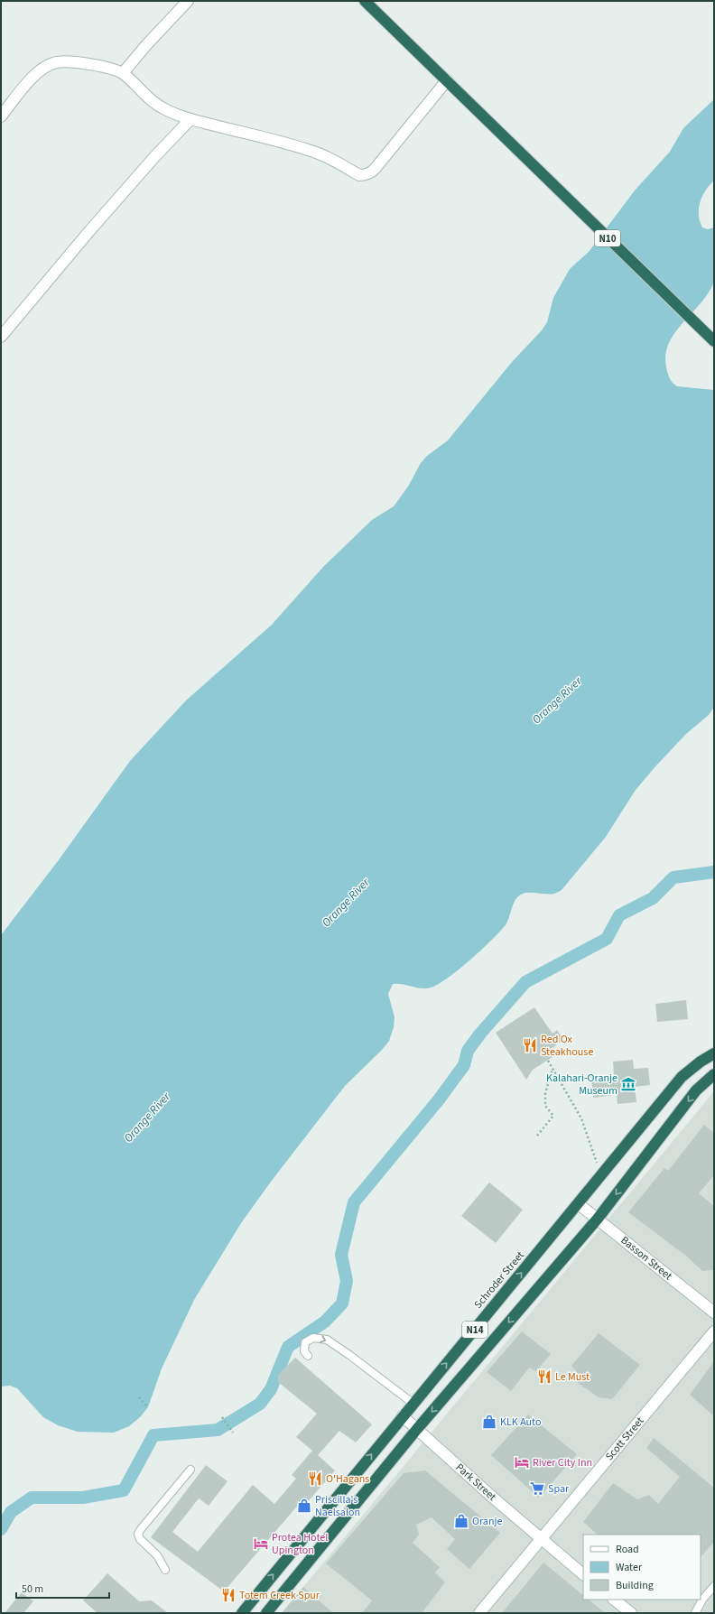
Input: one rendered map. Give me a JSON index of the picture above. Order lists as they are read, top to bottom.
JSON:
{
  "streets": {
    "highway": ["N10", "Schroder Street", "N14"],
    "street": ["Basson Street", "Scott Street", "Park Street"]
  },
  "crossings": [
    ["Basson Street", "Schroder Street"],
    ["Basson Street", "N14"],
    ["Schroder Street", "Park Street"],
    ["N14", "Park Street"],
    ["Scott Street", "Park Street"]
  ],
  "water": ["Orange River"],
  "places": {
    "restaurant": [
      "Red Ox Steakhouse",
      "Le Must",
      "O'Hagans",
      "Totem Creek Spur"
    ],
    "museum": ["Kalahari-Oranje Museum"],
    "shop": ["KLK Auto", "Priscilla's Naelsalon", "Oranje"],
    "hotel": ["River City Inn", "Protea Hotel Upington"],
    "supermarket": ["Spar"]
  },
  "legend": ["Road", "Water", "Building"],
  "scale_bar": "50 m"
}
